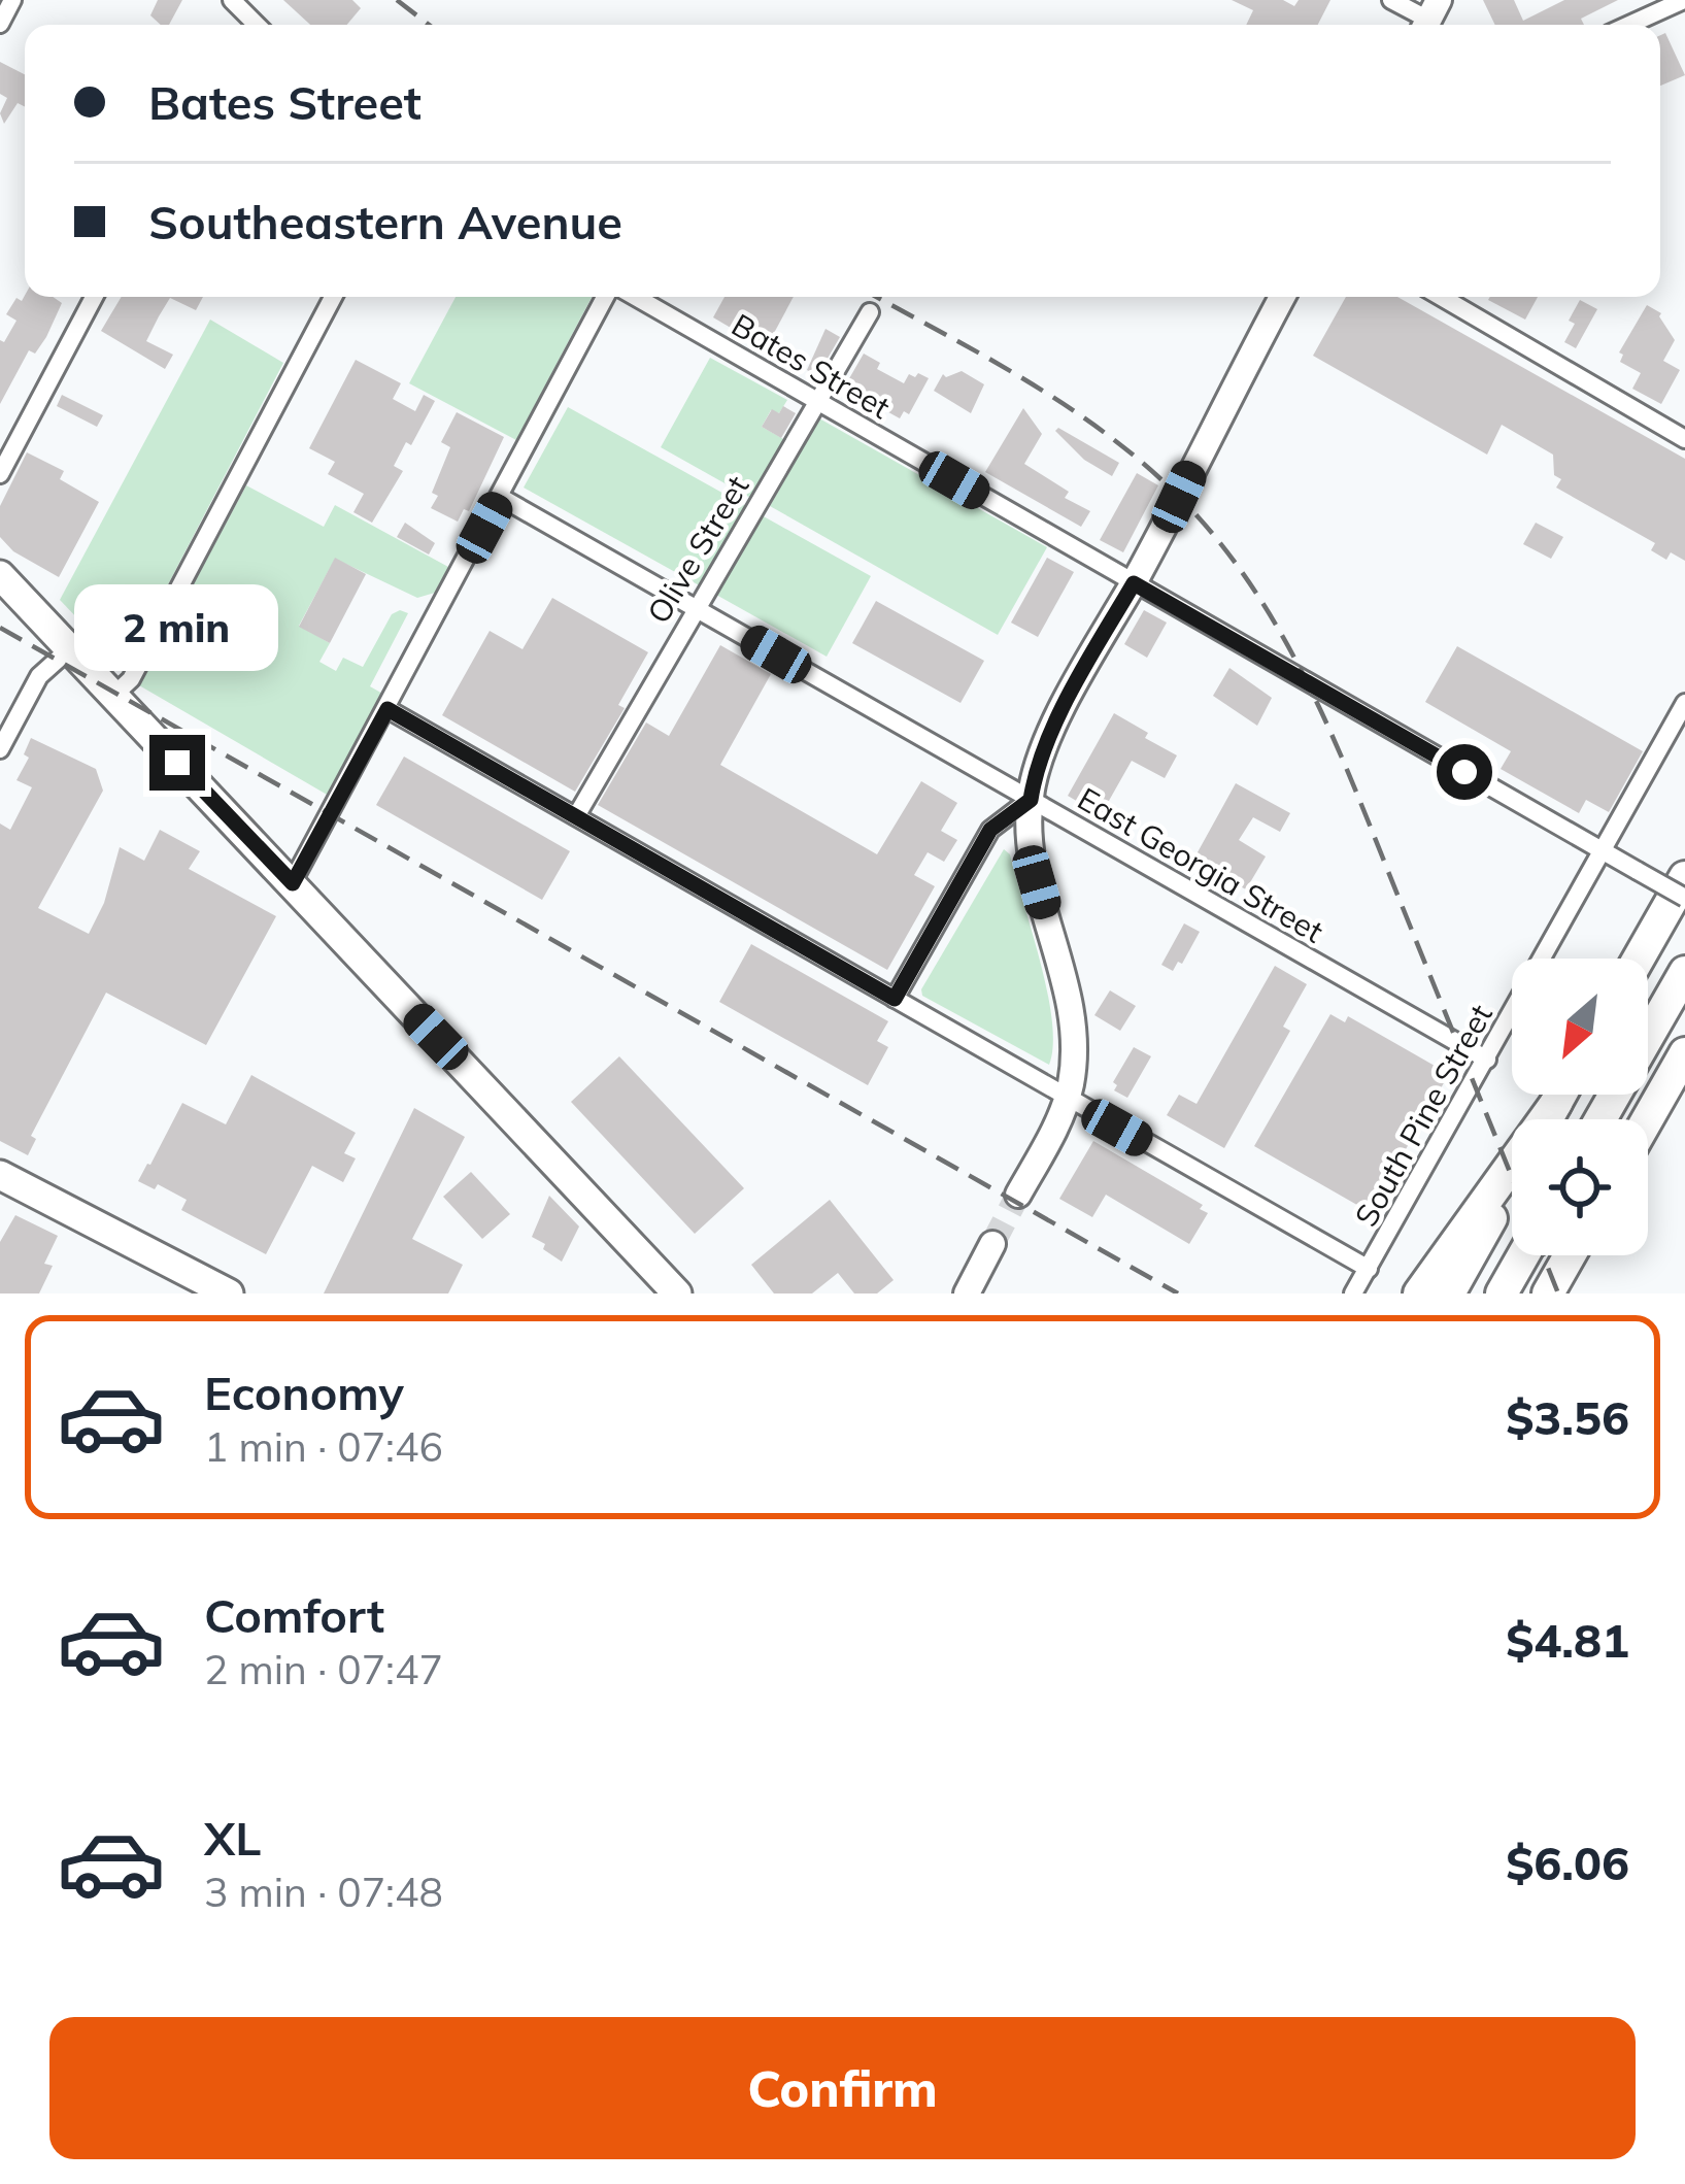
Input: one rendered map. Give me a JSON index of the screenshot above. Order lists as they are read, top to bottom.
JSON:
{
  "streets": {
    "street": [
      "Bates Street",
      "Olive Street",
      "East Georgia Street",
      "South Pine Street"
    ]
  },
  "crossings": [
    ["Bates Street", "Olive Street"],
    ["Bates Street", "South Pine Street"],
    ["Olive Street", "East Georgia Street"],
    ["East Georgia Street", "South Pine Street"]
  ],
  "north": "bottom left",
  "page": {
    "banner": ["Bates Street", "Southeastern Avenue"],
    "bubble": "2 min",
    "list": [
      {
        "name": "Economy",
        "note": "1 min · 07:46",
        "value": "$3.56"
      },
      {
        "name": "Comfort",
        "note": "2 min · 07:47",
        "value": "$4.81"
      },
      {
        "name": "XL",
        "note": "3 min · 07:48",
        "value": "$6.06"
      }
    ],
    "buttons": "Confirm"
  }
}
